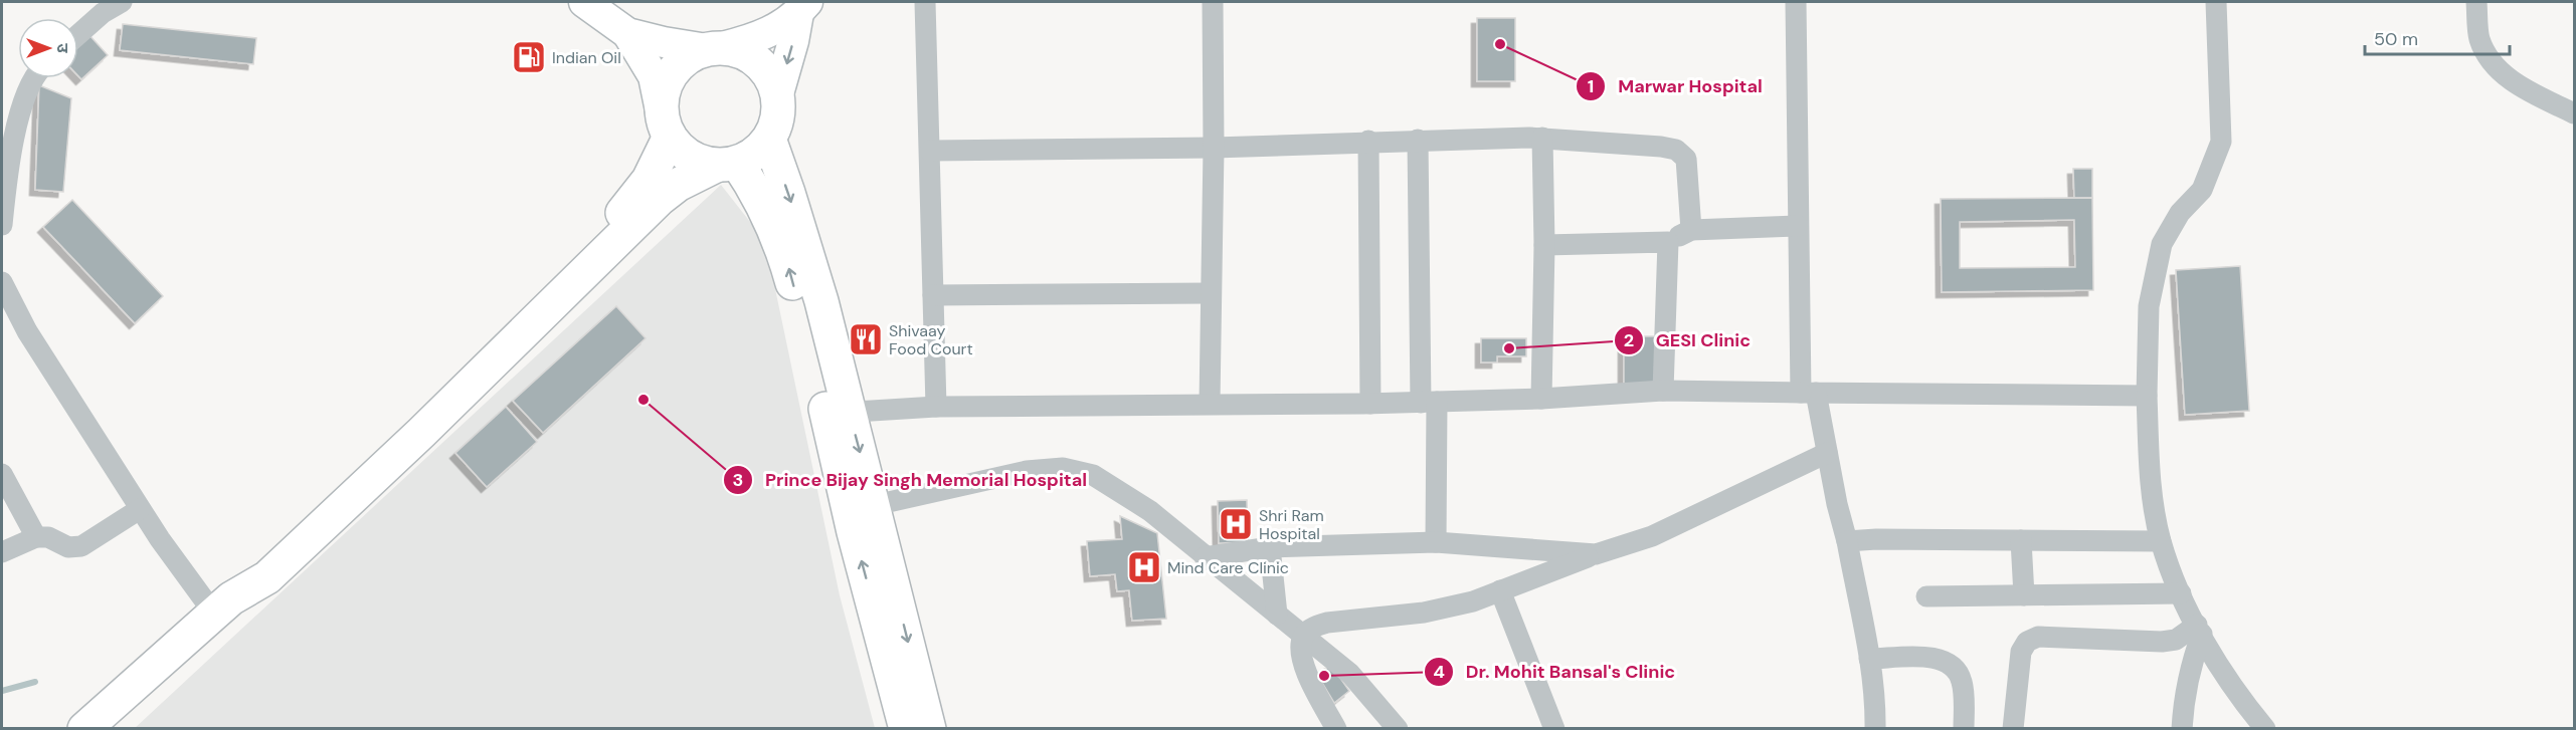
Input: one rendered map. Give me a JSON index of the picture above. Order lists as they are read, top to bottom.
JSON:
{
  "places": {
    "other": [
      "Marwar Hospital",
      "GESI Clinic",
      "Prince Bijay Singh Memorial Hospital",
      "Dr. Mohit Bansal's Clinic"
    ],
    "fuel station": ["Indian Oil"],
    "restaurant": ["Shivaay Food Court"],
    "hospital": ["Shri Ram Hospital", "Mind Care Clinic"]
  },
  "scale_bar": "50 m",
  "north": "right"
}
